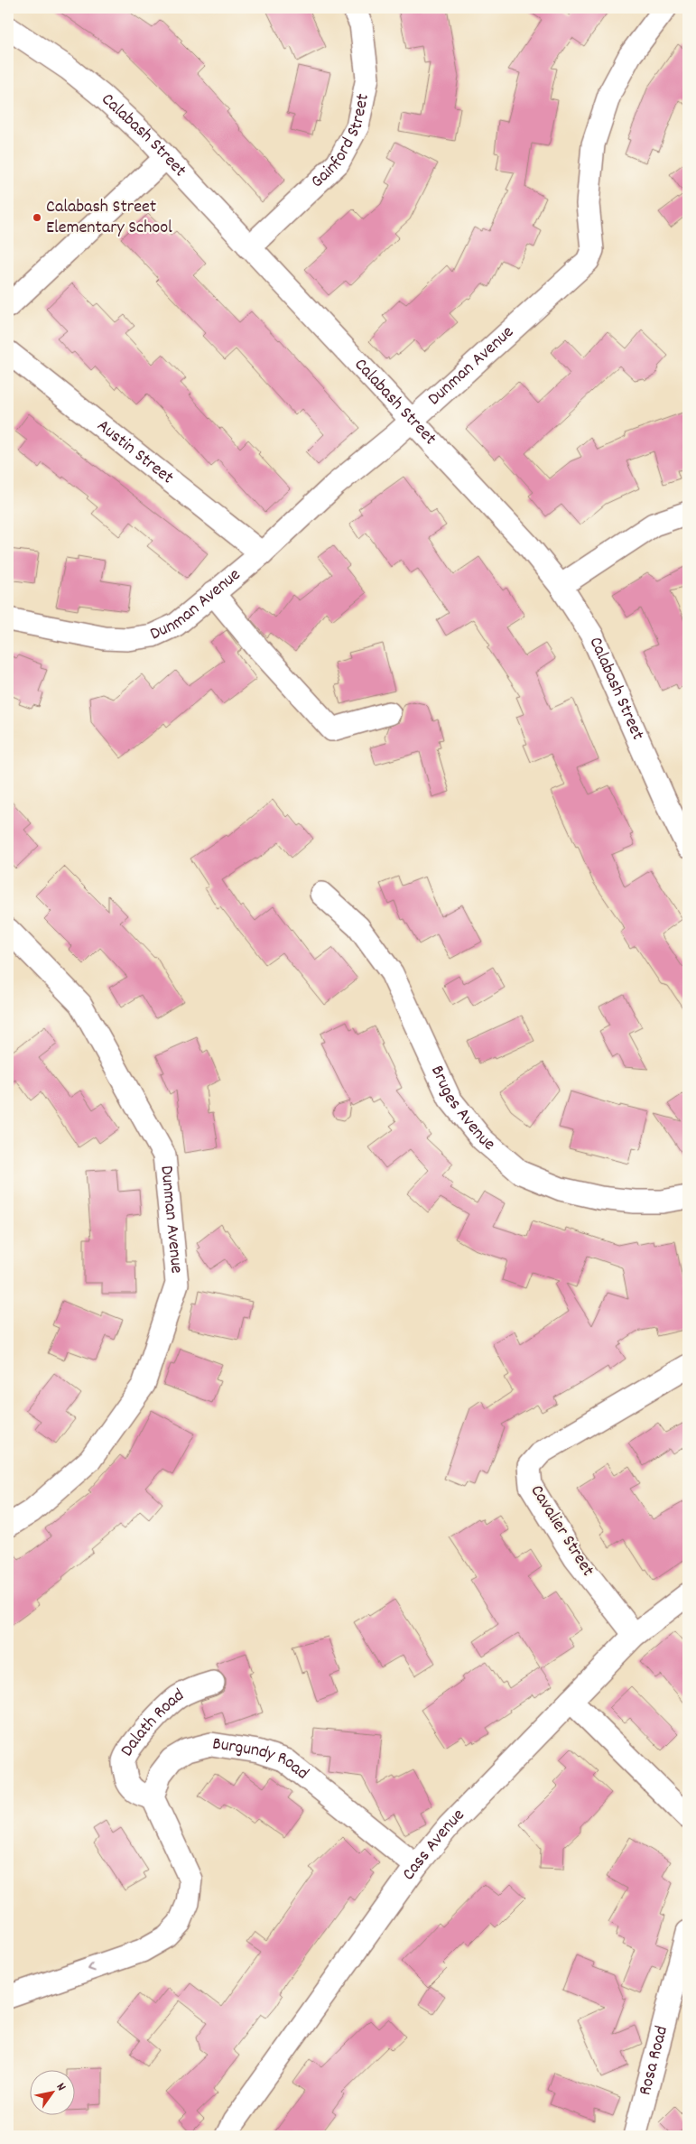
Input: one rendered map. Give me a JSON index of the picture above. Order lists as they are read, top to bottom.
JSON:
{
  "streets": {
    "street": [
      "Calabash Street",
      "Gainford Street",
      "Dunman Avenue",
      "Austin Street",
      "Bruges Avenue",
      "Cavalier Street",
      "Dalath Road",
      "Burgundy Road",
      "Cass Avenue",
      "Rosa Road"
    ]
  },
  "crossings": [
    ["Calabash Street", "Gainford Street"],
    ["Calabash Street", "Dunman Avenue"],
    ["Dunman Avenue", "Austin Street"],
    ["Cavalier Street", "Cass Avenue"],
    ["Dalath Road", "Burgundy Road"],
    ["Burgundy Road", "Cass Avenue"]
  ],
  "places": ["Calabash Street Elementary School"],
  "north": "top right"
}
